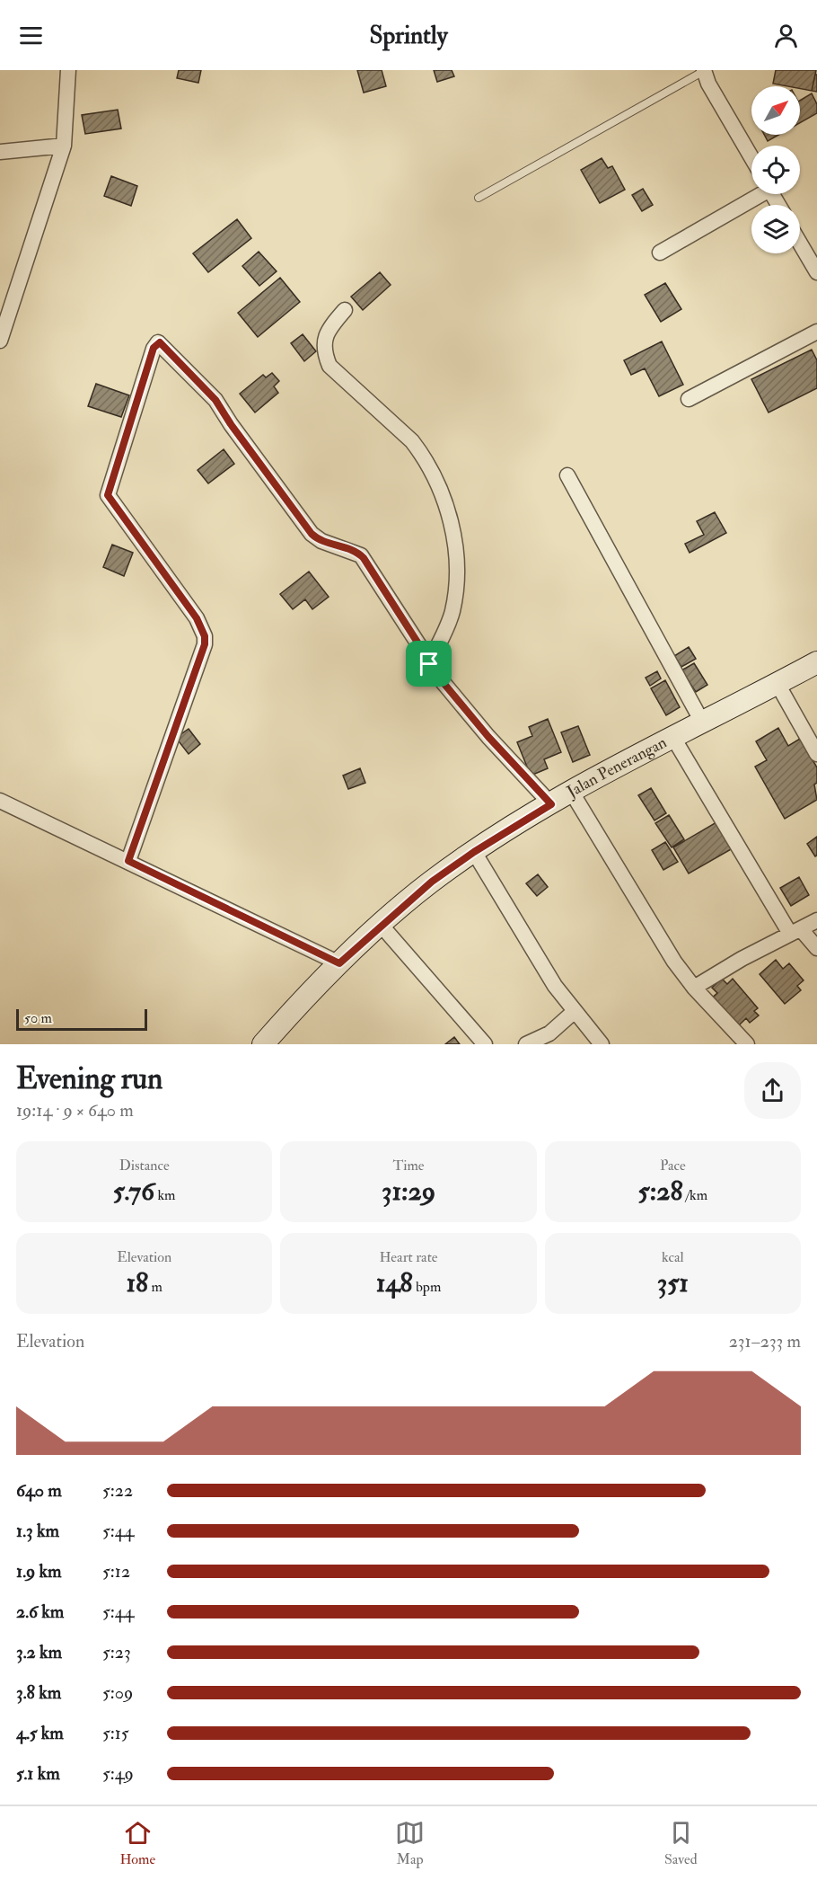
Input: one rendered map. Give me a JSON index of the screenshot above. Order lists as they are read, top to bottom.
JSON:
{
  "streets": {
    "street": ["Jalan Penerangan"]
  },
  "scale_bar": "50 m",
  "north": "top right",
  "page": {
    "header": "Sprintly",
    "scale": "50 m",
    "heading": ["Evening run", "19:14 · 9 × 640 m"],
    "stats": [
      ["Distance", "5.76 km"],
      ["Time", "31:29"],
      ["Pace", "5:28 /km"],
      ["Elevation", "18 m"],
      ["Heart rate", "148 bpm"],
      ["kcal", "351"]
    ],
    "chart": ["Elevation", "231–233 m"],
    "list": [
      {
        "name": "640 m",
        "note": "5:22"
      },
      {
        "name": "1.3 km",
        "note": "5:44"
      },
      {
        "name": "1.9 km",
        "note": "5:12"
      },
      {
        "name": "2.6 km",
        "note": "5:44"
      },
      {
        "name": "3.2 km",
        "note": "5:23"
      },
      {
        "name": "3.8 km",
        "note": "5:09"
      },
      {
        "name": "4.5 km",
        "note": "5:15"
      },
      {
        "name": "5.1 km",
        "note": "5:49"
      }
    ],
    "tabs": ["Home", "Map", "Saved"]
  }
}
